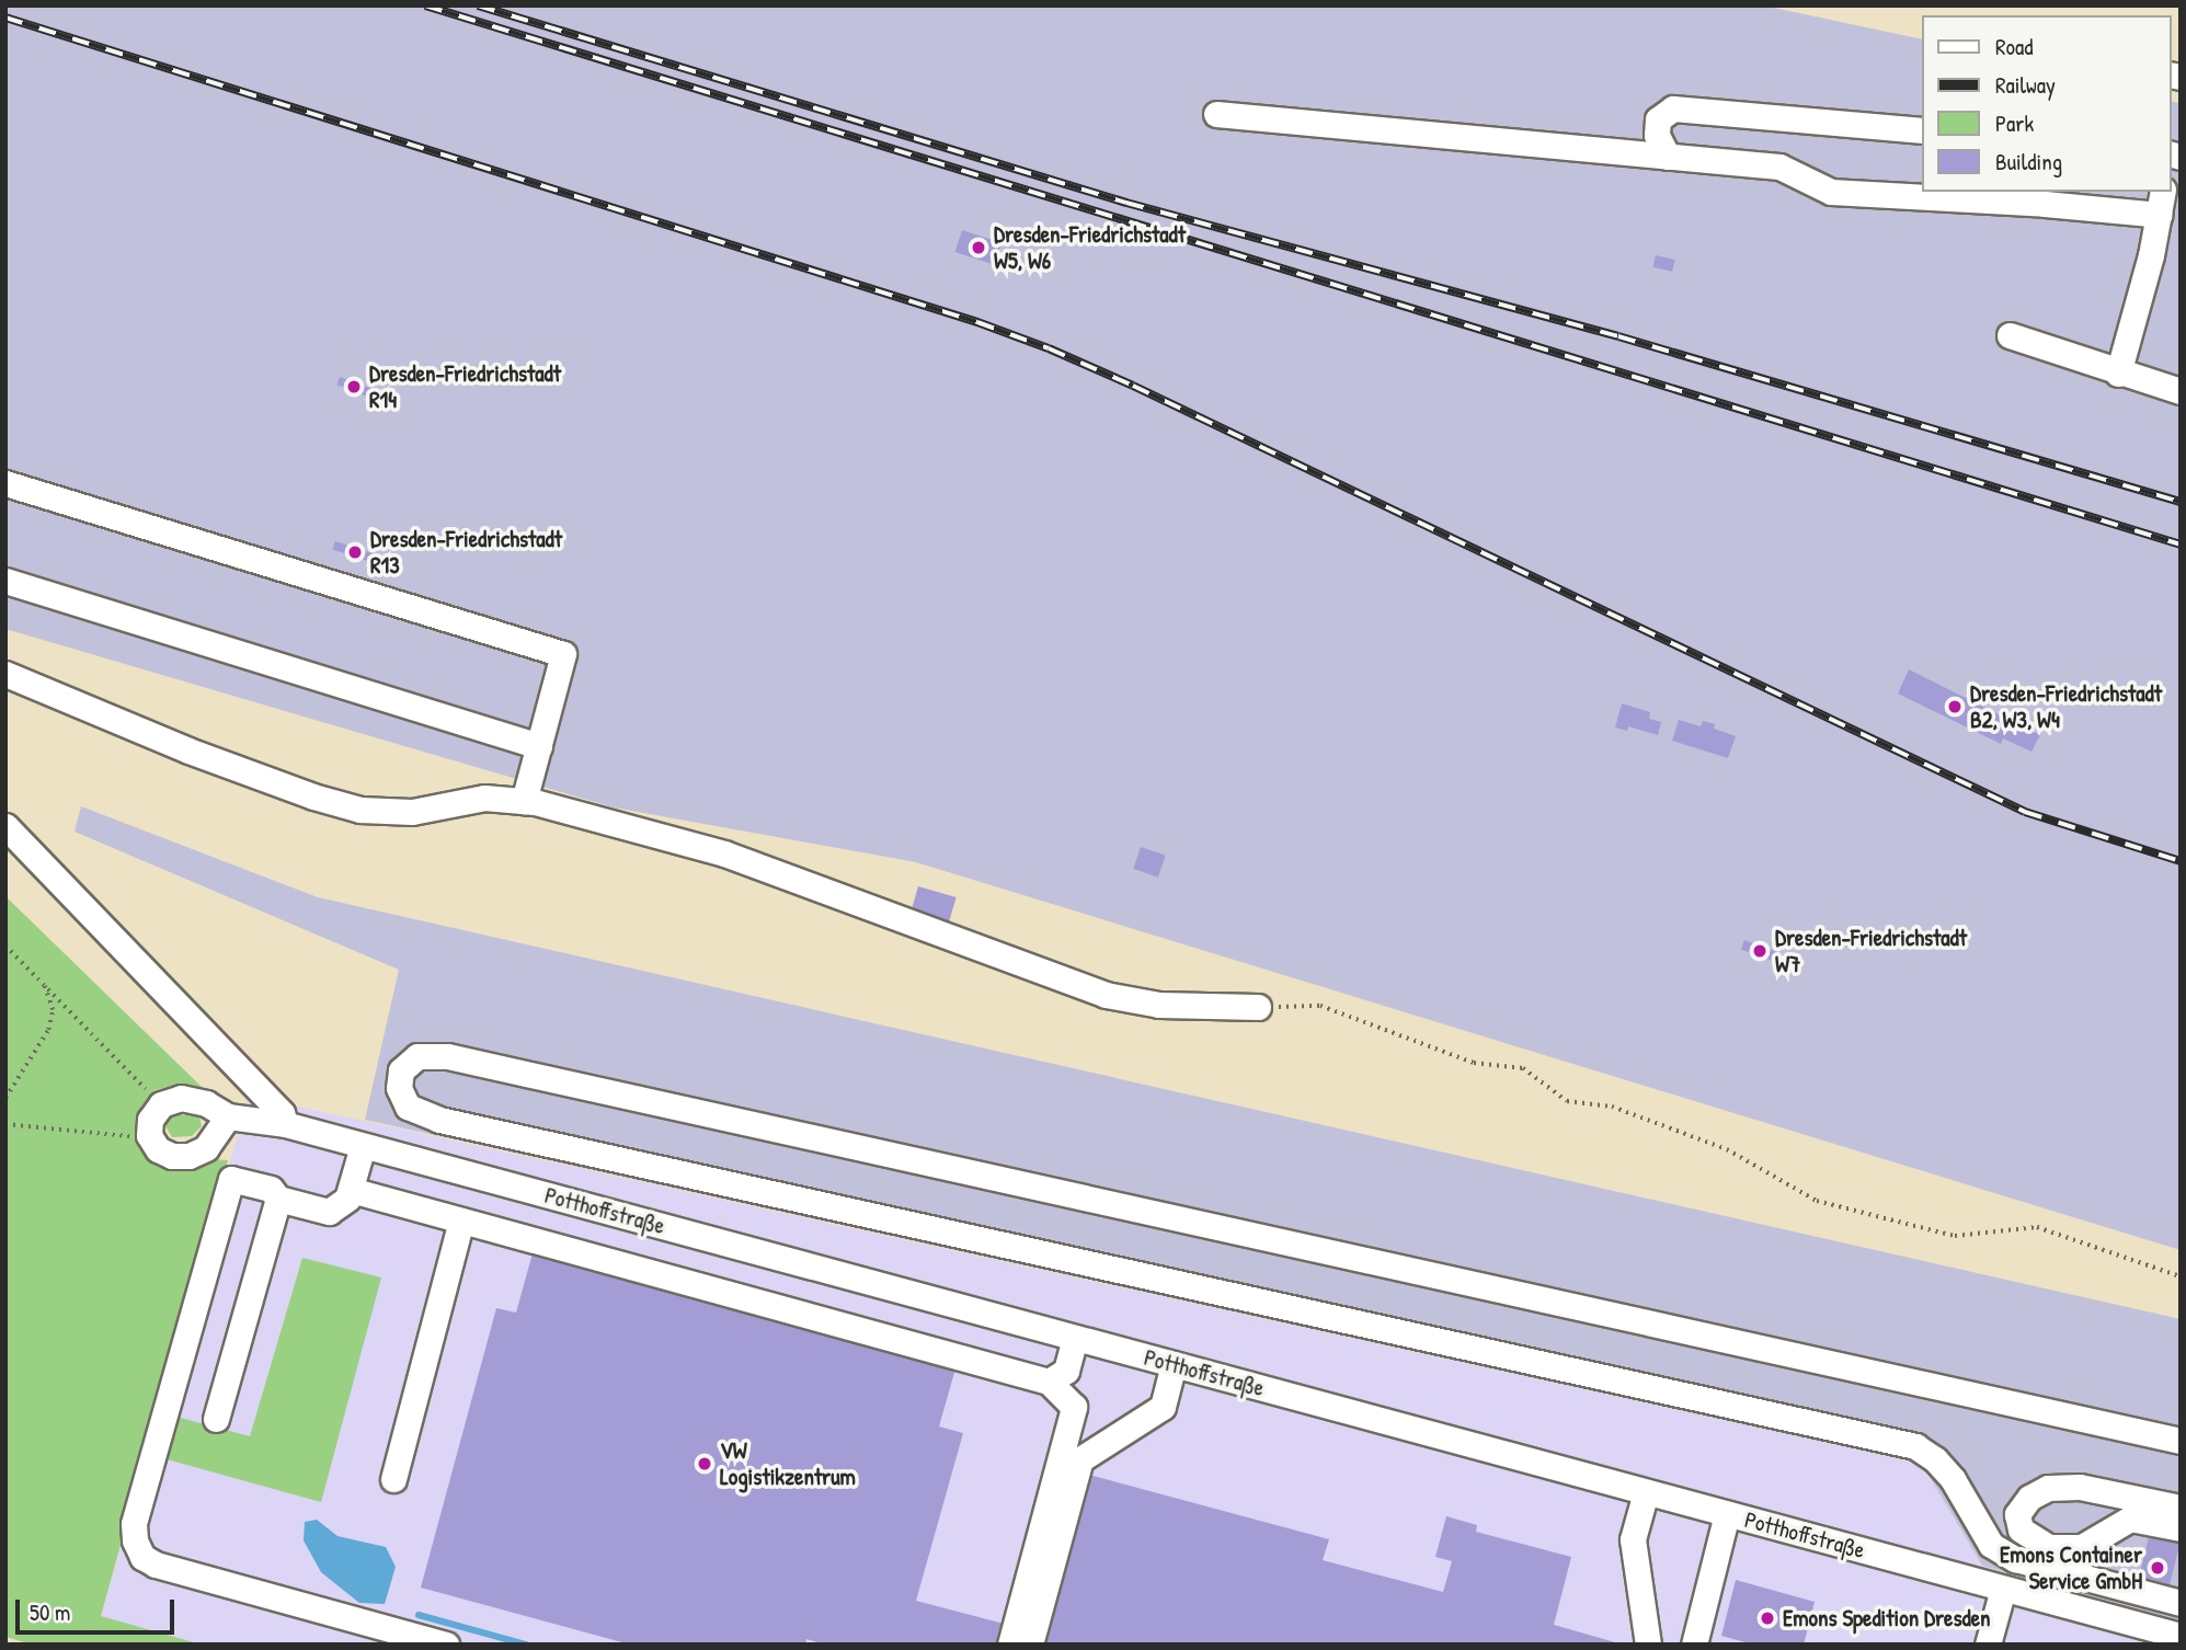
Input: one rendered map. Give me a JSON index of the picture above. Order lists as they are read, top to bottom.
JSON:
{
  "streets": {
    "street": ["Potthoffstraße"]
  },
  "places": [
    "Dresden-Friedrichstadt W5, W6",
    "Dresden-Friedrichstadt R14",
    "Dresden-Friedrichstadt R13",
    "Dresden-Friedrichstadt B2, W3, W4",
    "Dresden-Friedrichstadt W7",
    "VW Logistikzentrum",
    "Emons Container Service GmbH",
    "Emons Spedition Dresden"
  ],
  "legend": [
    "Road",
    "Railway",
    "Park",
    "Building"
  ],
  "scale_bar": "50 m"
}
